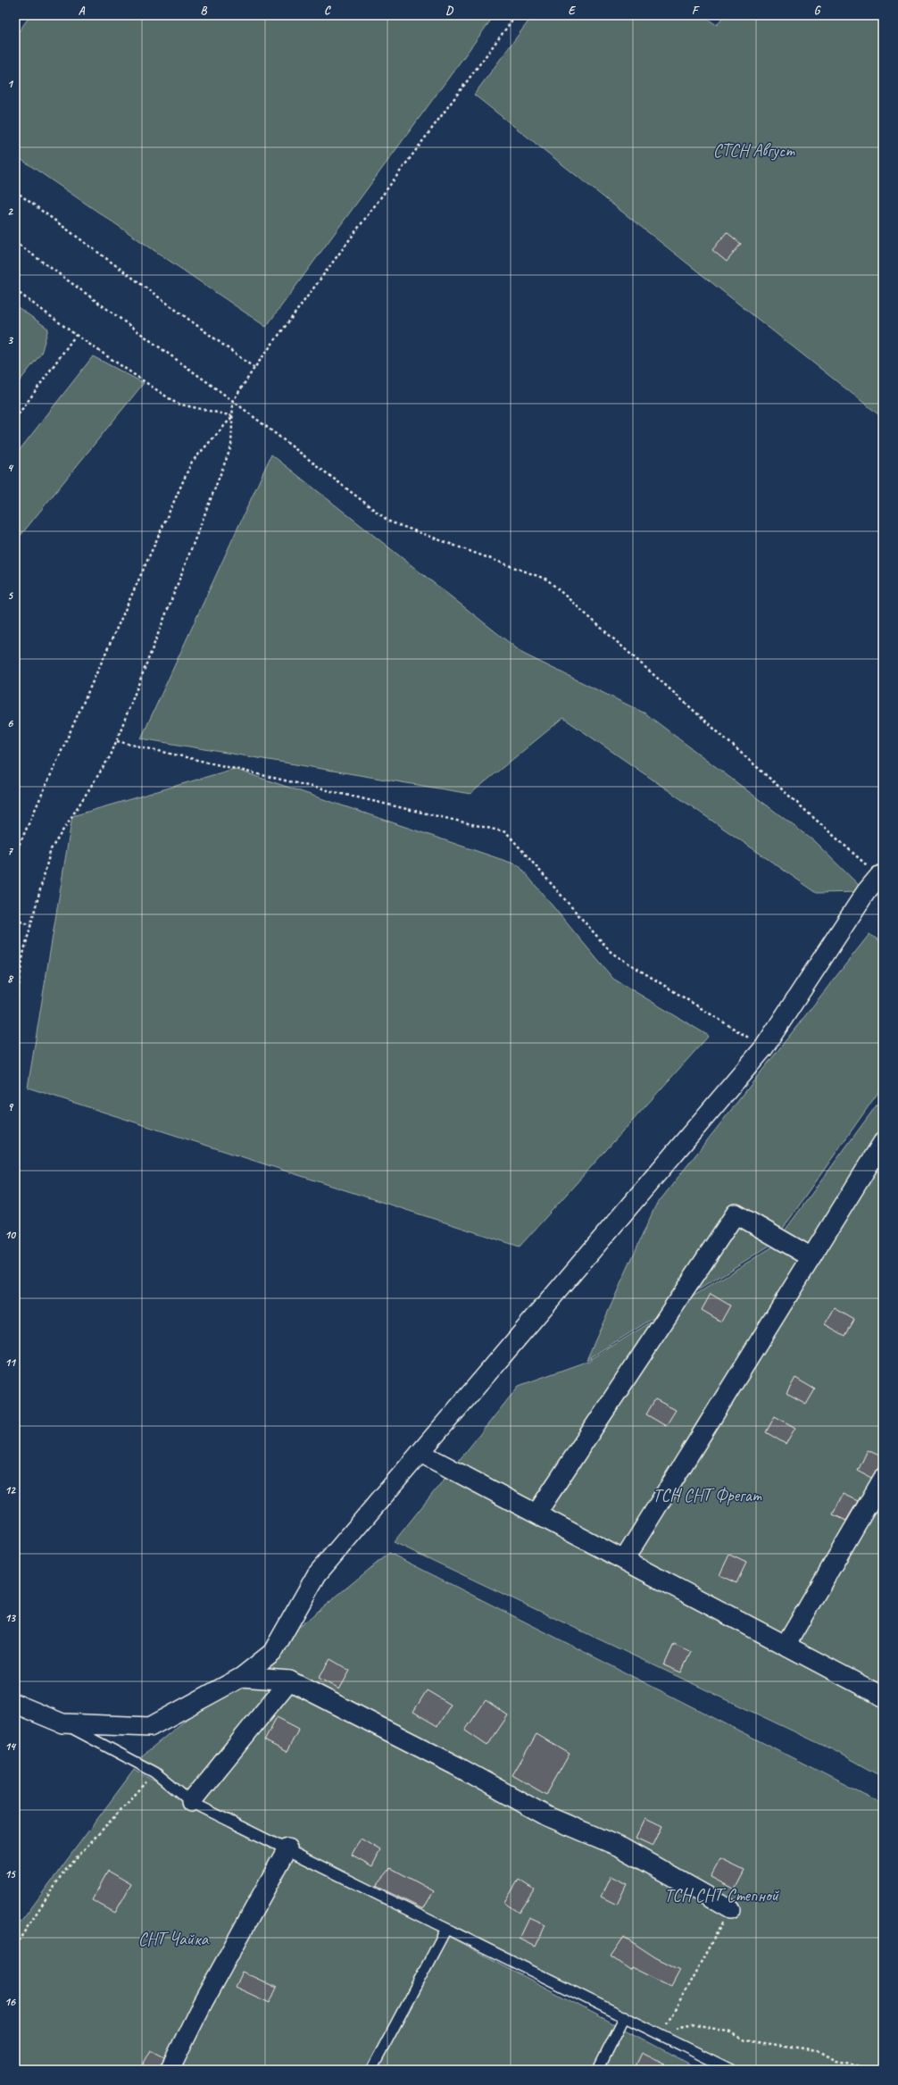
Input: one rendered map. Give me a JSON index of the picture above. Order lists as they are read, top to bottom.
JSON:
{
  "parks": [
    "СТСН Август",
    "ТСН СНТ Фрегат",
    "ТСН СНТ Степной",
    "СНТ Чайка"
  ],
  "grid": {
    "columns": [
      "A",
      "B",
      "C",
      "D",
      "E",
      "F",
      "G"
    ],
    "rows": [
      "1",
      "2",
      "3",
      "4",
      "5",
      "6",
      "7",
      "8",
      "9",
      "10",
      "11",
      "12",
      "13",
      "14",
      "15",
      "16"
    ]
  }
}
